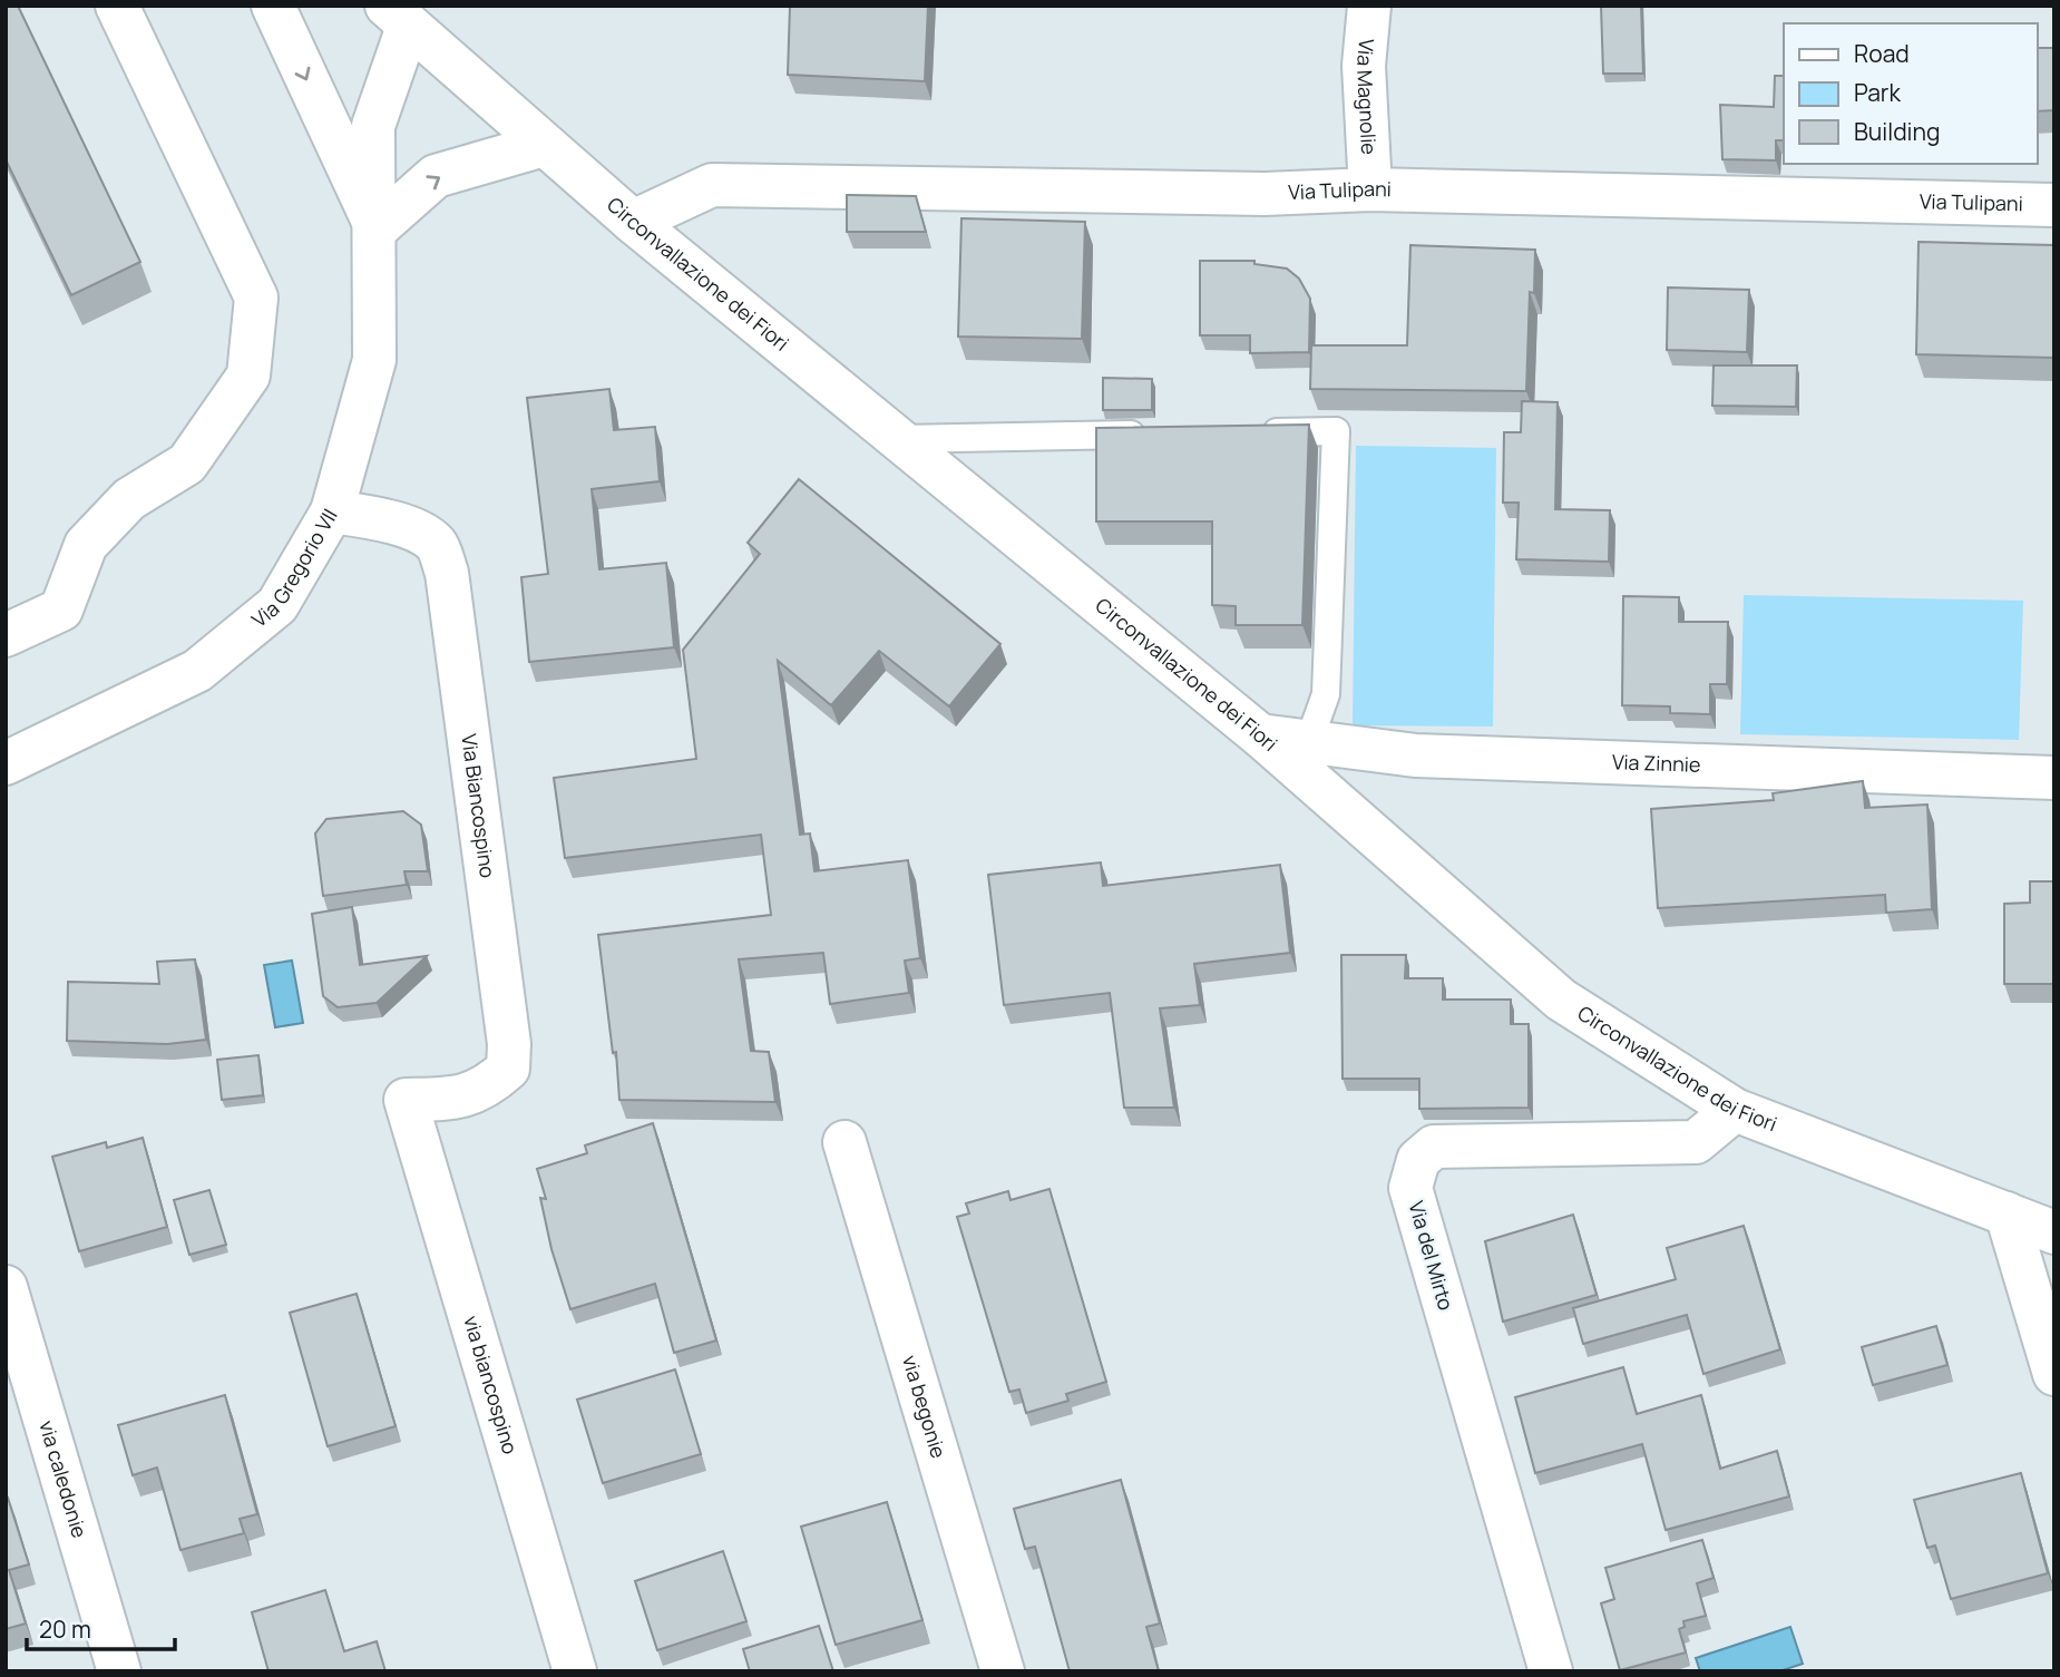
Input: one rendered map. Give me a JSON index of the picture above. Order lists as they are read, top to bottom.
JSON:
{
  "streets": {
    "street": [
      "Via Magnolie",
      "Via Tulipani",
      "Circonvallazione dei Fiori",
      "Via Gregorio VII",
      "Via Zinnie",
      "Via Biancospino",
      "Via del Mirto",
      "via biancospino",
      "via begonie",
      "via caledonie"
    ]
  },
  "crossings": [
    ["Via Magnolie", "Via Tulipani"],
    ["Via Tulipani", "Circonvallazione dei Fiori"],
    ["Circonvallazione dei Fiori", "Via Gregorio VII"],
    ["Circonvallazione dei Fiori", "Via Zinnie"],
    ["Circonvallazione dei Fiori", "Via del Mirto"],
    ["Via Gregorio VII", "Via Biancospino"],
    ["Via Biancospino", "via biancospino"]
  ],
  "legend": ["Road", "Park", "Building"],
  "scale_bar": "20 m"
}
